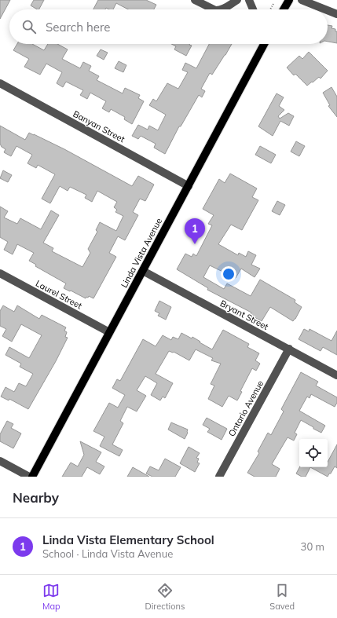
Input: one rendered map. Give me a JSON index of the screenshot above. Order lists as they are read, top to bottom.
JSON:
{
  "streets": {
    "main road": ["Linda Vista Avenue"],
    "street": [
      "Banyan Street",
      "Laurel Street",
      "Bryant Street",
      "Ontario Avenue"
    ]
  },
  "crossings": [
    ["Banyan Street", "Linda Vista Avenue"],
    ["Linda Vista Avenue", "Laurel Street"],
    ["Linda Vista Avenue", "Bryant Street"],
    ["Bryant Street", "Ontario Avenue"]
  ],
  "page": {
    "search": "Search here",
    "pins": "1",
    "heading": "Nearby",
    "list": [
      {
        "mark": "1",
        "name": "Linda Vista Elementary School",
        "note": "School · Linda Vista Avenue",
        "value": "30 m"
      }
    ],
    "nav": ["Map", "Directions", "Saved"]
  }
}
